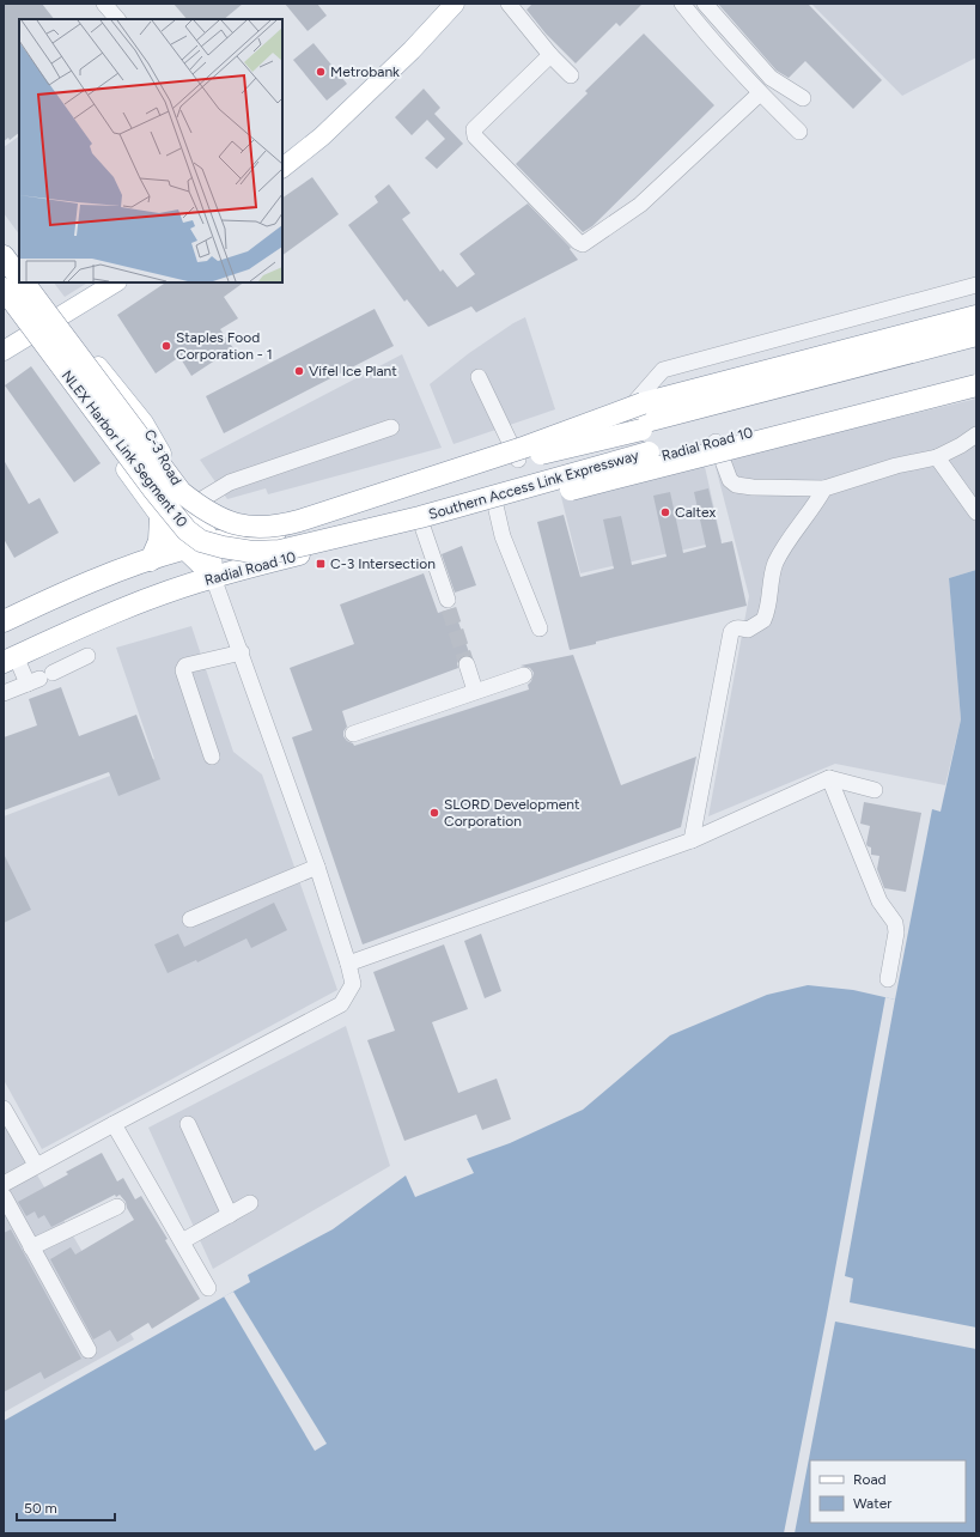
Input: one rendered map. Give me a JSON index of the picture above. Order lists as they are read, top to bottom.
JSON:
{
  "streets": {
    "highway": ["Radial Road 10", "NLEX Harbor Link Segment 10", "Southern Access Link Expressway"],
    "main road": ["C-3 Road"]
  },
  "crossings": [
    ["Radial Road 10", "NLEX Harbor Link Segment 10"],
    ["Radial Road 10", "C-3 Road"],
    ["Radial Road 10", "Southern Access Link Expressway"],
    ["NLEX Harbor Link Segment 10", "Southern Access Link Expressway"]
  ],
  "places": {
    "other": [
      "Metrobank",
      "Staples Food Corporation - 1",
      "Vifel Ice Plant",
      "Caltex",
      "SLORD Development Corporation"
    ],
    "transit": ["C-3 Intersection"]
  },
  "legend": ["Road", "Water"],
  "scale_bar": "50 m"
}
